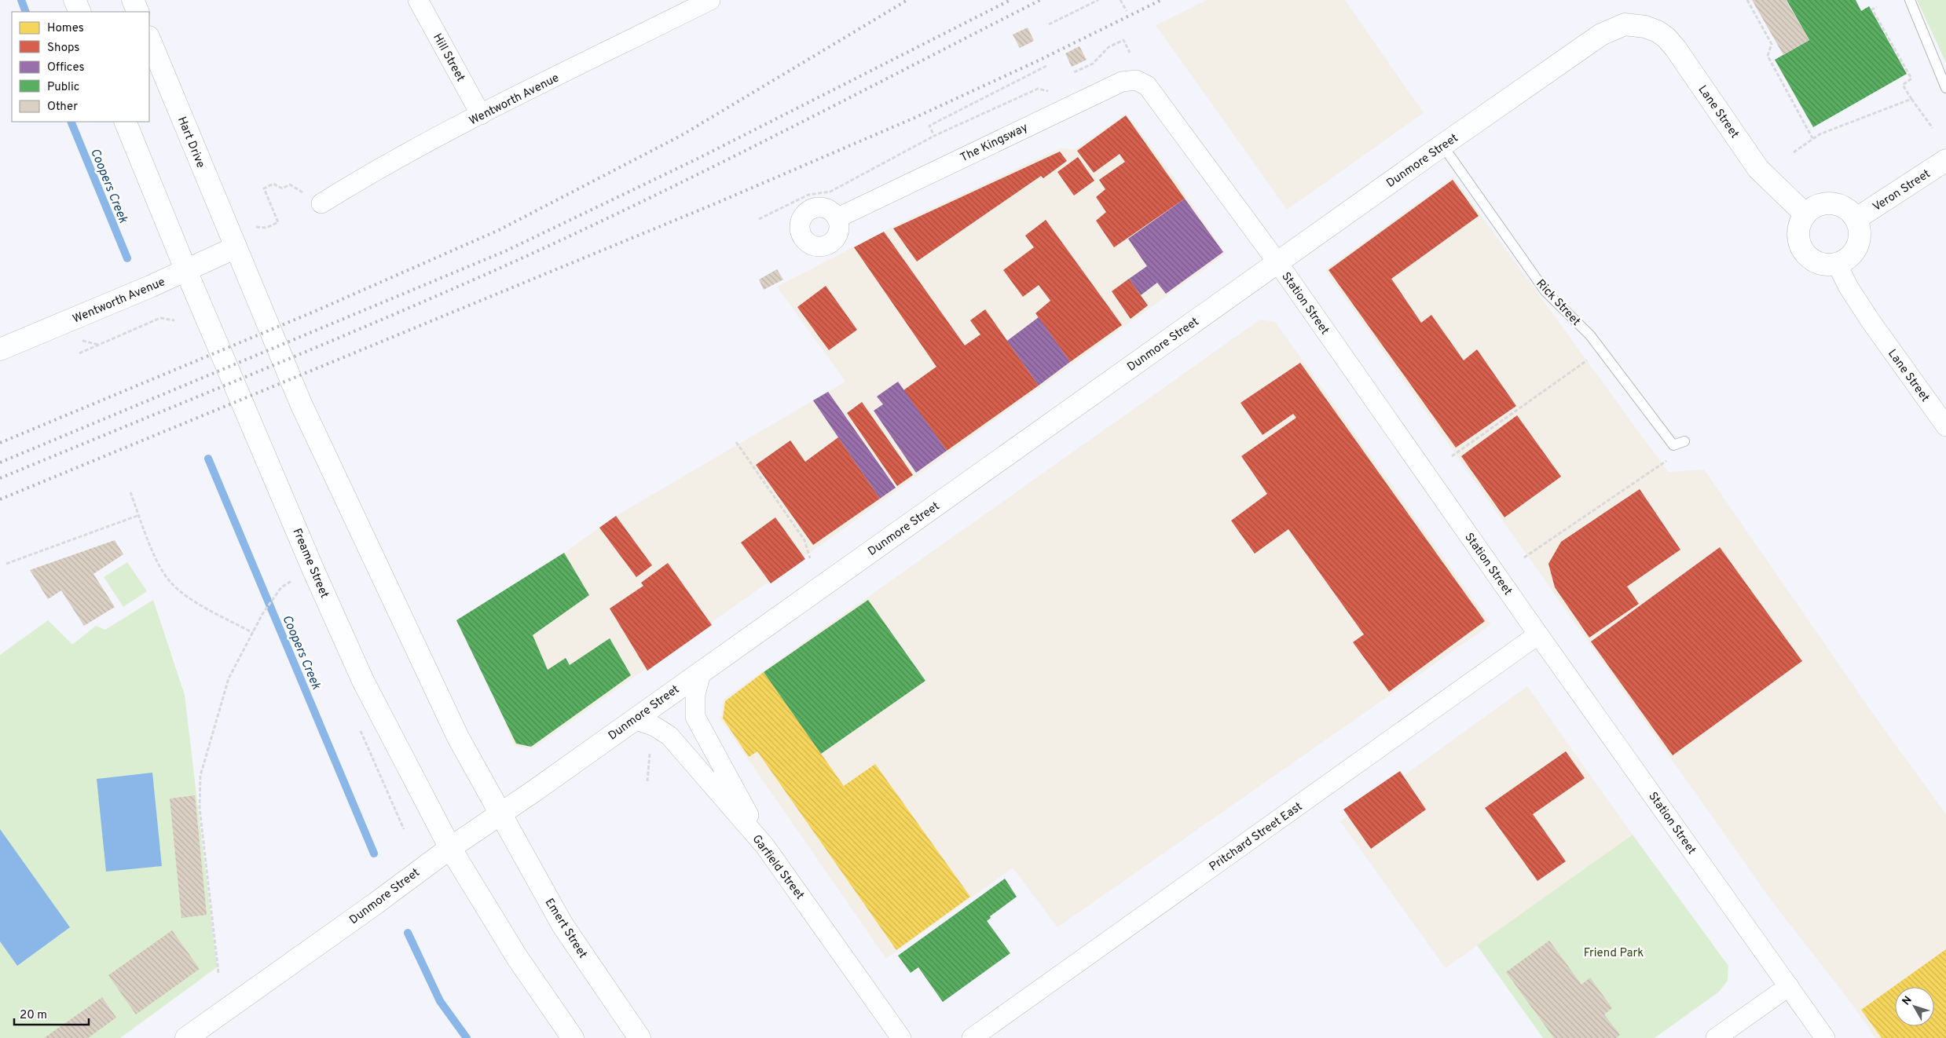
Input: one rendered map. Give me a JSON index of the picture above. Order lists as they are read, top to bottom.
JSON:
{
  "streets": {
    "main road": [
      "Wentworth Avenue",
      "Lane Street",
      "Hart Drive",
      "Dunmore Street",
      "Veron Street",
      "Freame Street",
      "Emert Street"
    ],
    "street": [
      "Hill Street",
      "The Kingsway",
      "Station Street",
      "Pritchard Street East",
      "Garfield Street"
    ],
    "lane": ["Rick Street"]
  },
  "crossings": [
    ["Hill Street", "Wentworth Avenue"],
    ["Wentworth Avenue", "Hart Drive"],
    ["Wentworth Avenue", "Freame Street"],
    ["Lane Street", "Dunmore Street"],
    ["Lane Street", "Veron Street"],
    ["The Kingsway", "Station Street"],
    ["Dunmore Street", "Rick Street"],
    ["Dunmore Street", "Station Street"],
    ["Dunmore Street", "Freame Street"],
    ["Dunmore Street", "Garfield Street"],
    ["Dunmore Street", "Emert Street"],
    ["Station Street", "Pritchard Street East"]
  ],
  "water": ["Coopers Creek"],
  "parks": ["Friend Park"],
  "legend": [
    "Homes",
    "Shops",
    "Offices",
    "Public",
    "Other"
  ],
  "scale_bar": "20 m",
  "north": "top left"
}
